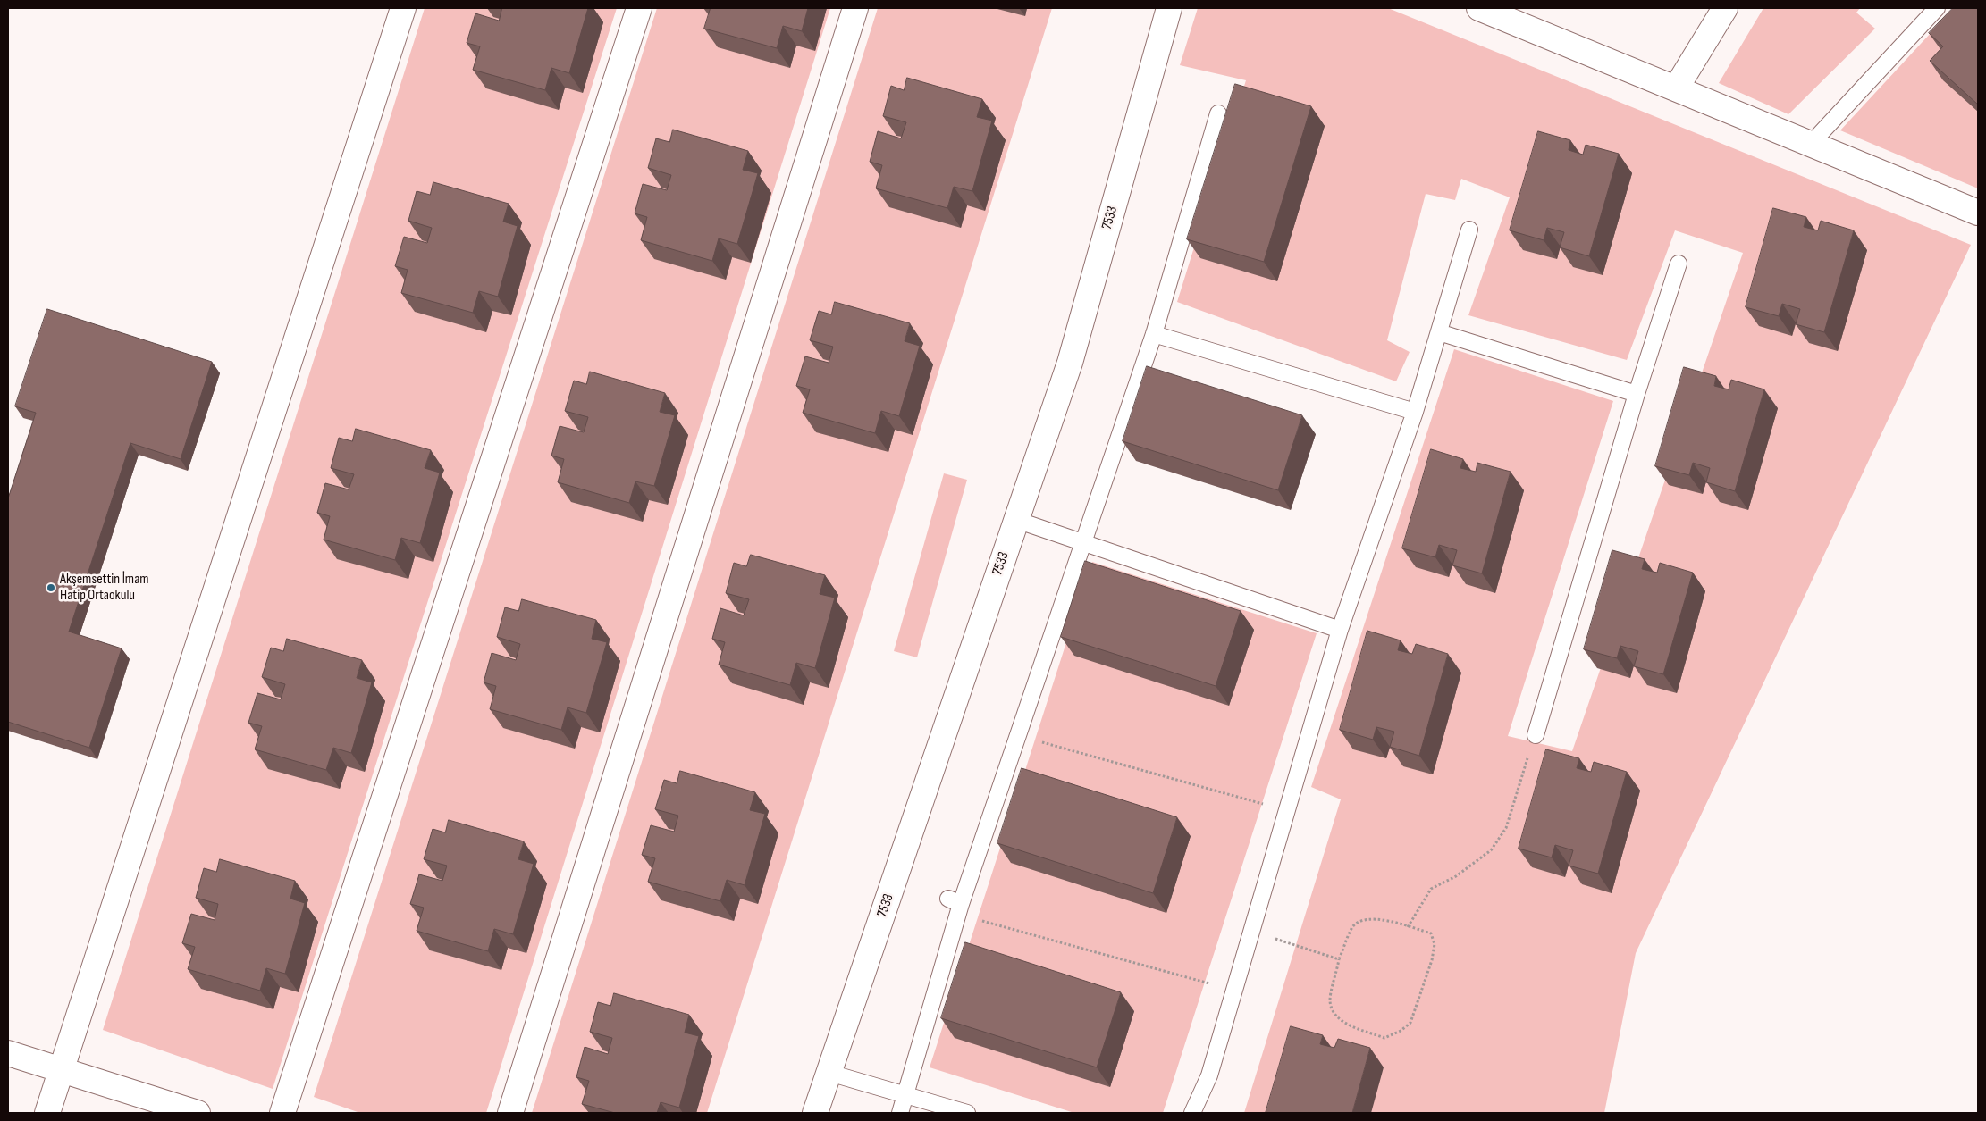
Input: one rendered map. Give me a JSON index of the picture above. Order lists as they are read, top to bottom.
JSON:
{
  "streets": {
    "street": ["7533"]
  },
  "places": ["Akşemsettin İmam Hatip Ortaokulu"]
}
